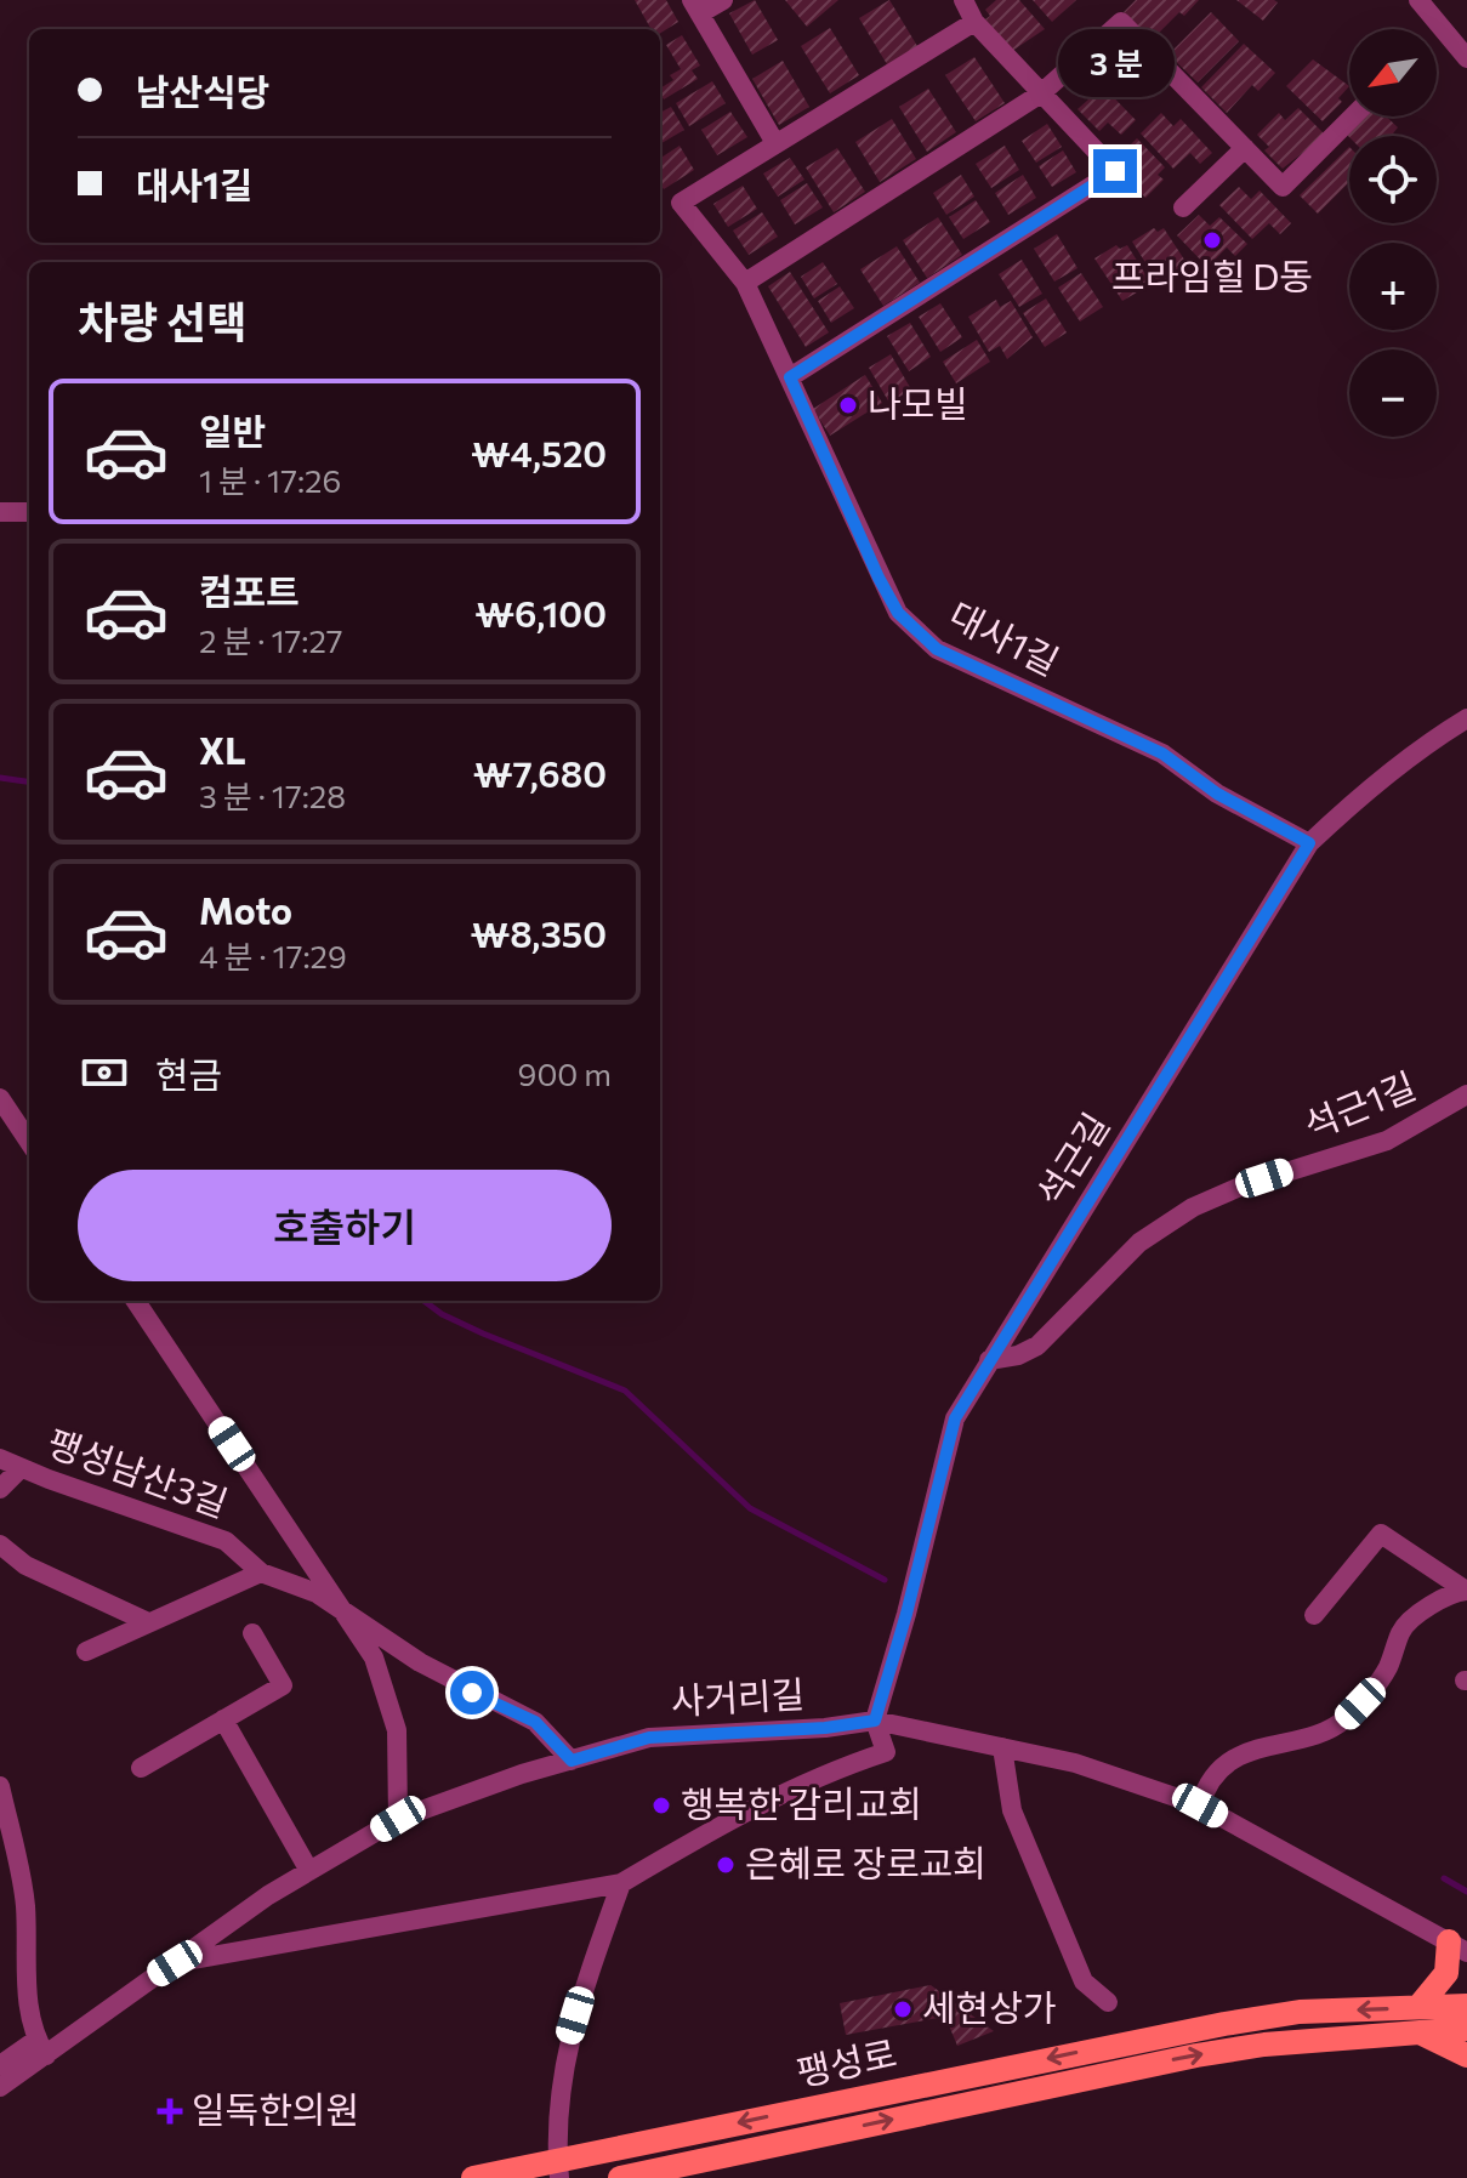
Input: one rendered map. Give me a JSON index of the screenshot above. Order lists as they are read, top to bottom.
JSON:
{
  "streets": {
    "main road": ["팽성로"],
    "street": [
      "대사1길",
      "석근1길",
      "석근길",
      "팽성남산3길",
      "사거리길"
    ]
  },
  "crossings": [
    ["대사1길", "석근길"],
    ["석근1길", "석근길"],
    ["석근길", "사거리길"],
    ["팽성남산3길", "사거리길"]
  ],
  "places": {
    "other": [
      "프라임힐 D동",
      "나모빌",
      "행복한 감리교회",
      "은혜로 장로교회",
      "세현상가"
    ],
    "health": ["일독한의원"]
  },
  "north": "bottom left",
  "page": {
    "map_buttons": ["+", "−"],
    "bubble": "3 분",
    "banner": ["남산식당", "대사1길"],
    "heading": "차량 선택",
    "list": [
      {
        "name": "일반",
        "note": "1 분 · 17:26",
        "value": "₩4,520"
      },
      {
        "name": "컴포트",
        "note": "2 분 · 17:27",
        "value": "₩6,100"
      },
      {
        "name": "XL",
        "note": "3 분 · 17:28",
        "value": "₩7,680"
      },
      {
        "name": "Moto",
        "note": "4 분 · 17:29",
        "value": "₩8,350"
      }
    ],
    "pay": ["현금", "900 m"],
    "buttons": "호출하기"
  }
}
